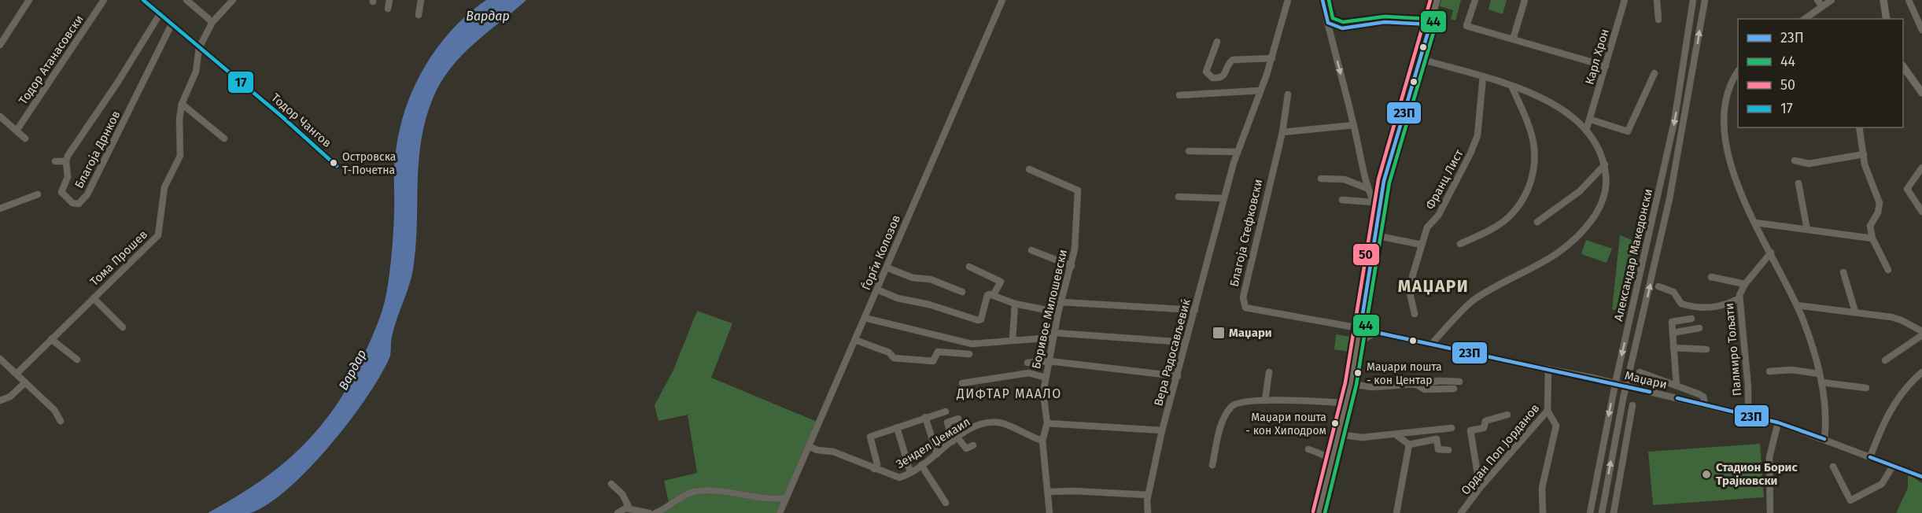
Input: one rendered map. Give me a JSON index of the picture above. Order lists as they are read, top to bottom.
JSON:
{
  "streets": {
    "street": [
      "Карл Хрон",
      "Тодор Атанасовски",
      "Тодор Чангов",
      "Благоја Дрнков",
      "Франц Лист",
      "Благоја Стефковски",
      "Ѓорѓи Колозов",
      "Александар Македонски",
      "Тома Прошев",
      "Боривое Милошевски",
      "Палмиро Тољати",
      "Вера Радосављевиќ",
      "Маџари",
      "Зендел Џемаил",
      "Ордан Поп Јорданов"
    ]
  },
  "crossings": [
    ["Тодор Чангов", "Благоја Дрнков"],
    ["Тодор Чангов", "Тома Прошев"],
    ["Благоја Стефковски", "Маџари"],
    ["Ѓорѓи Колозов", "Зендел Џемаил"],
    ["Боривое Милошевски", "Зендел Џемаил"],
    ["Палмиро Тољати", "Маџари"],
    ["Маџари", "Ордан Поп Јорданов"]
  ],
  "districts": ["МАЏАРИ", "ДИФТАР МААЛО"],
  "water": ["Вардар"],
  "places": {
    "other": [
      "Островска Т-Почетна",
      "Маџари пошта - кон Центар",
      "Маџари пошта - кон Хиподром",
      "Стадион Борис Трајковски"
    ],
    "transit": ["Маџари"]
  },
  "lines": [
    "transit line 23П",
    "transit line 44",
    "transit line 50",
    "transit line 17"
  ],
  "legend": [
    "23П",
    "44",
    "50",
    "17"
  ]
}
